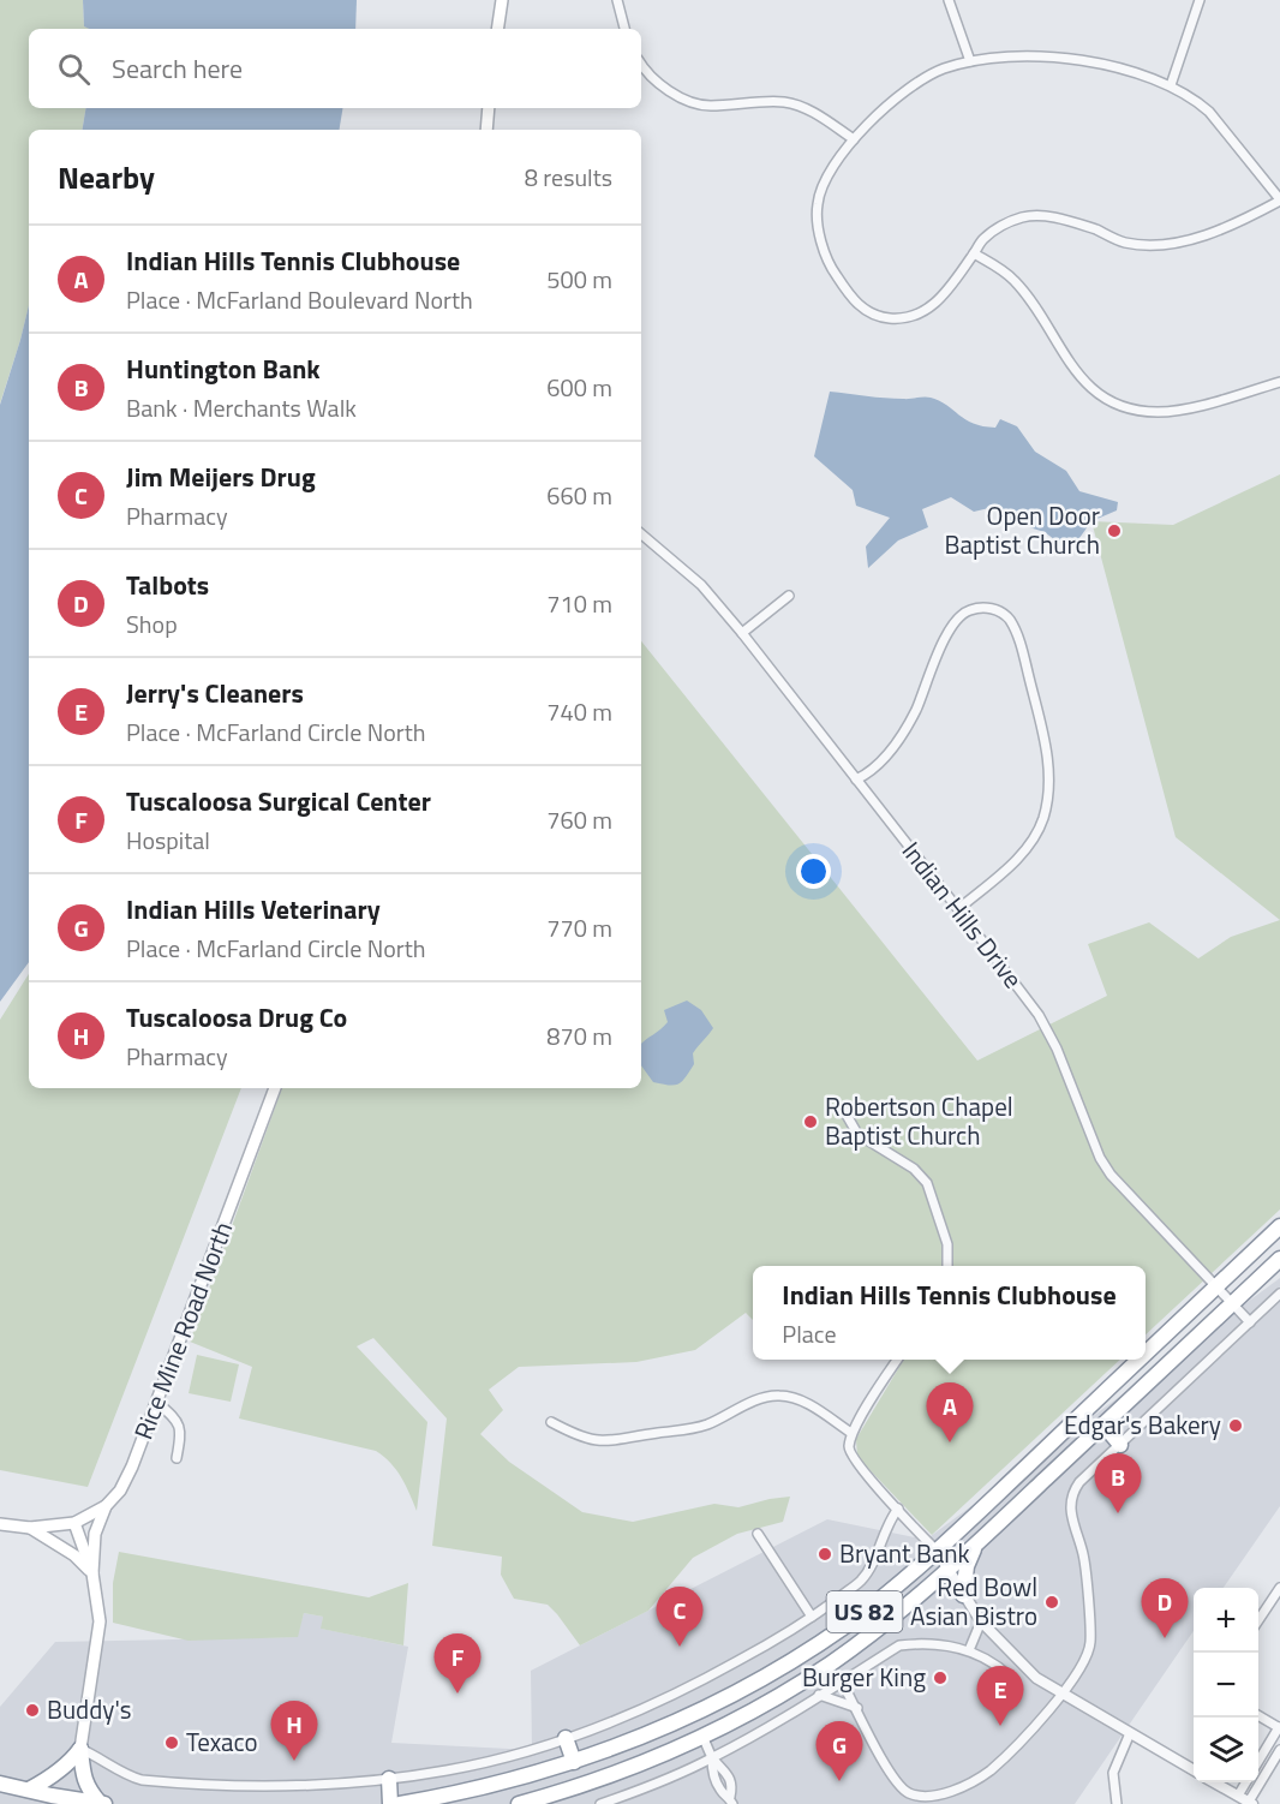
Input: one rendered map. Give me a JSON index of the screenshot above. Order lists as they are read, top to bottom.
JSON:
{
  "streets": {
    "highway": ["US 82"],
    "main road": ["Rice Mine Road North"],
    "street": ["Indian Hills Drive"]
  },
  "crossings": [
    ["Indian Hills Drive", "US 82"]
  ],
  "places": [
    "Open Door Baptist Church",
    "Robertson Chapel Baptist Church",
    "Edgar's Bakery",
    "Bryant Bank",
    "Red Bowl Asian Bistro",
    "Burger King",
    "Buddy's",
    "Texaco"
  ],
  "page": {
    "search": "Search here",
    "heading": ["Nearby", "8 results"],
    "list": [
      {
        "mark": "A",
        "name": "Indian Hills Tennis Clubhouse",
        "note": "Place · McFarland Boulevard North",
        "value": "500 m"
      },
      {
        "mark": "B",
        "name": "Huntington Bank",
        "note": "Bank · Merchants Walk",
        "value": "600 m"
      },
      {
        "mark": "C",
        "name": "Jim Meijers Drug",
        "note": "Pharmacy",
        "value": "660 m"
      },
      {
        "mark": "D",
        "name": "Talbots",
        "note": "Shop",
        "value": "710 m"
      },
      {
        "mark": "E",
        "name": "Jerry's Cleaners",
        "note": "Place · McFarland Circle North",
        "value": "740 m"
      },
      {
        "mark": "F",
        "name": "Tuscaloosa Surgical Center",
        "note": "Hospital",
        "value": "760 m"
      },
      {
        "mark": "G",
        "name": "Indian Hills Veterinary",
        "note": "Place · McFarland Circle North",
        "value": "770 m"
      },
      {
        "mark": "H",
        "name": "Tuscaloosa Drug Co",
        "note": "Pharmacy",
        "value": "870 m"
      }
    ],
    "popup": ["Indian Hills Tennis Clubhouse", "Place"],
    "pins": [
      "A",
      "B",
      "D",
      "C",
      "F",
      "E",
      "H",
      "G"
    ],
    "map_buttons": ["+", "−"]
  }
}
